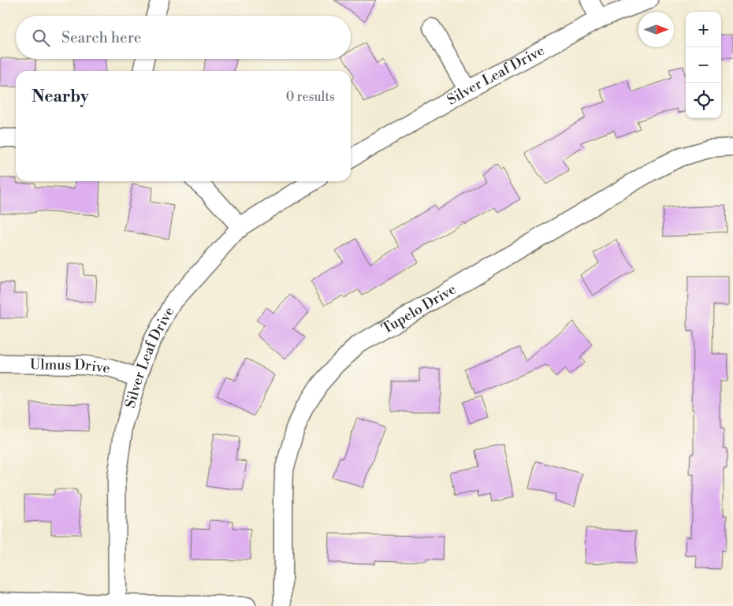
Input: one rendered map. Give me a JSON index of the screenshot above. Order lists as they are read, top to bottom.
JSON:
{
  "streets": {
    "street": ["Silver Leaf Drive", "Tupelo Drive", "Ulmus Drive"]
  },
  "crossings": [
    ["Silver Leaf Drive", "Ulmus Drive"]
  ],
  "north": "right",
  "page": {
    "map_buttons": ["+", "−"],
    "search": "Search here",
    "heading": ["Nearby", "0 results"]
  }
}
